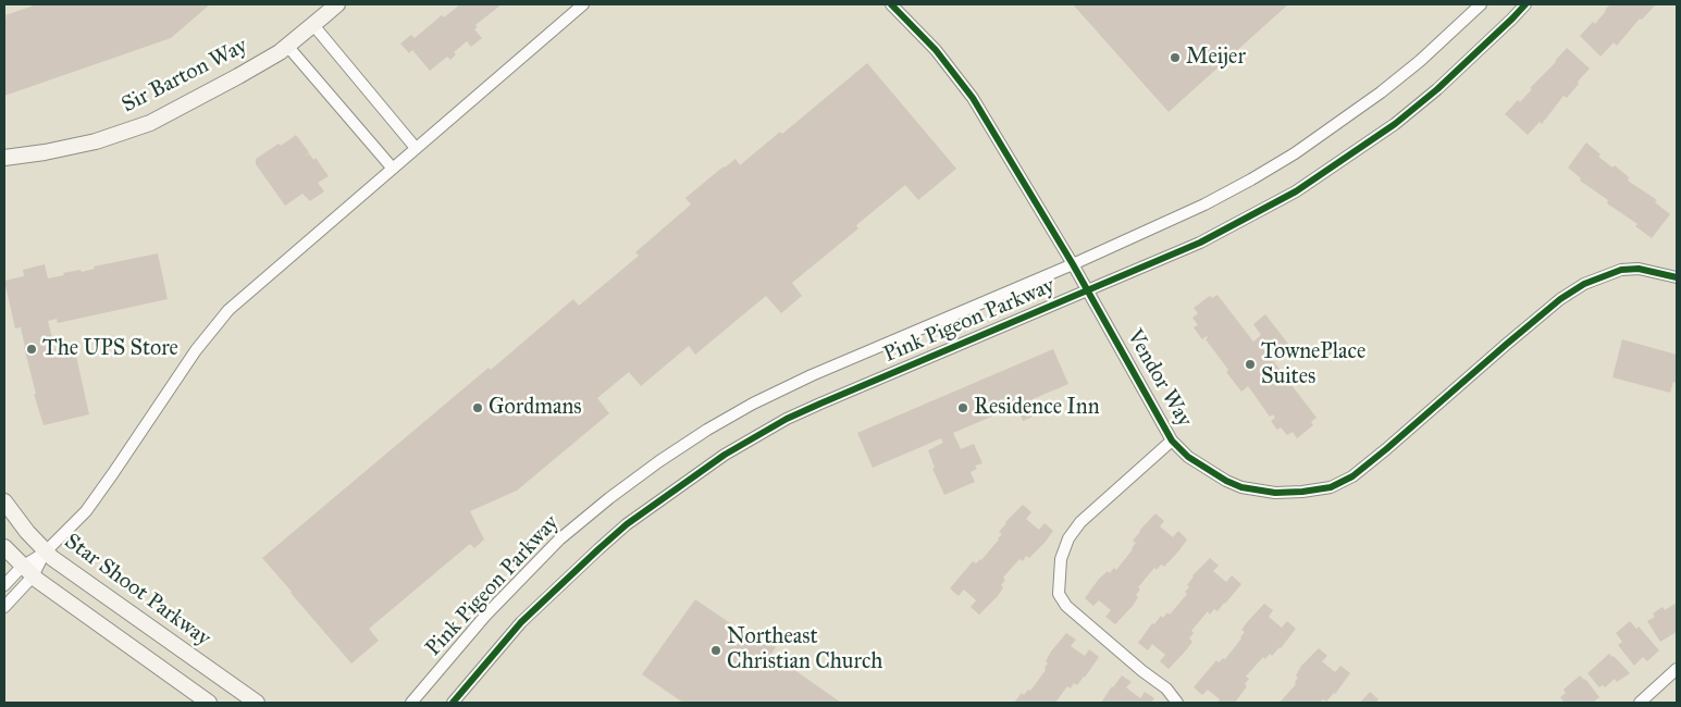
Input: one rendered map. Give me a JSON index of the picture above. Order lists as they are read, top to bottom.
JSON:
{
  "streets": {
    "street": [
      "Sir Barton Way",
      "Pink Pigeon Parkway",
      "Vendor Way",
      "Star Shoot Parkway"
    ]
  },
  "crossings": [
    ["Pink Pigeon Parkway", "Vendor Way"]
  ],
  "places": [
    "Meijer",
    "The UPS Store",
    "TownePlace Suites",
    "Gordmans",
    "Residence Inn",
    "Northeast Christian Church"
  ]
}
